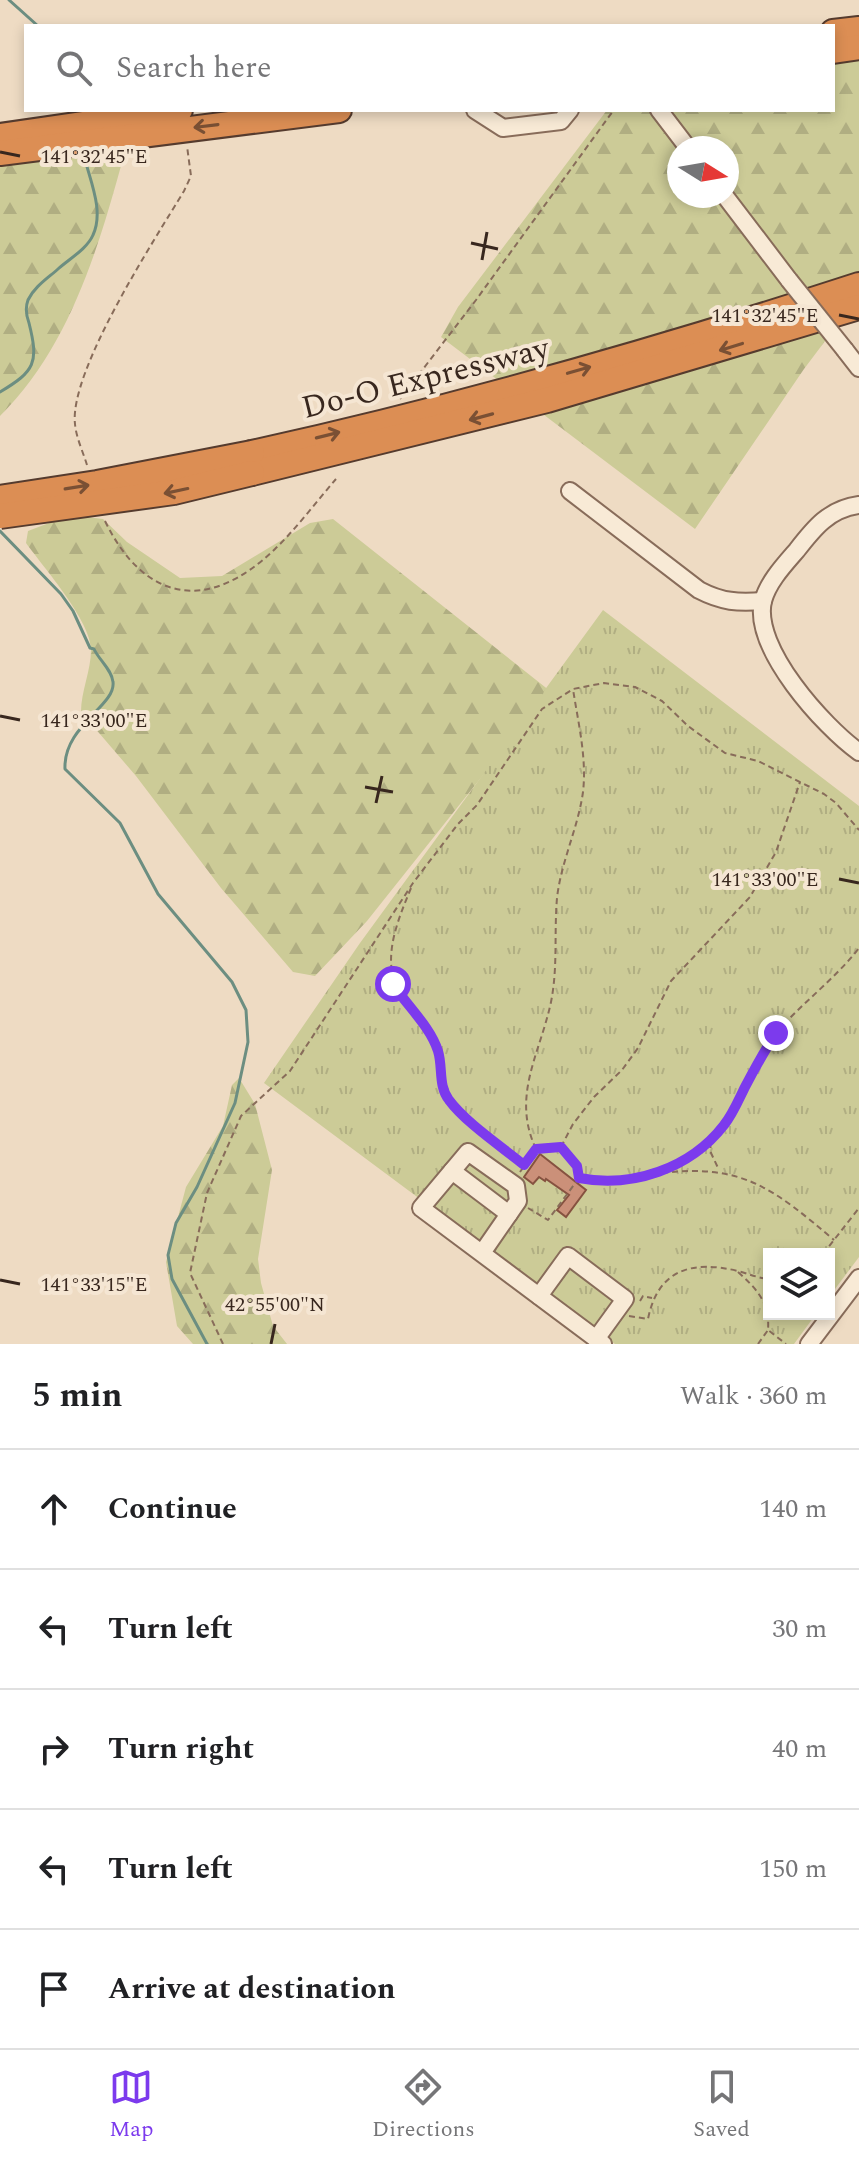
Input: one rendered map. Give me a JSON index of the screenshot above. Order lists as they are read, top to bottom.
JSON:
{
  "streets": {
    "highway": ["Do-O Expressway"]
  },
  "north": "right",
  "page": {
    "search": "Search here",
    "heading": ["5 min", "Walk · 360 m"],
    "list": [
      ["Continue", "140 m"],
      ["Turn left", "30 m"],
      ["Turn right", "40 m"],
      ["Turn left", "150 m"],
      "Arrive at destination"
    ],
    "nav": ["Map", "Directions", "Saved"]
  },
  "coordinates": [
    "141°32'45\"E",
    "141°33'00\"E",
    "141°33'15\"E",
    "42°55'00\"N"
  ]
}
